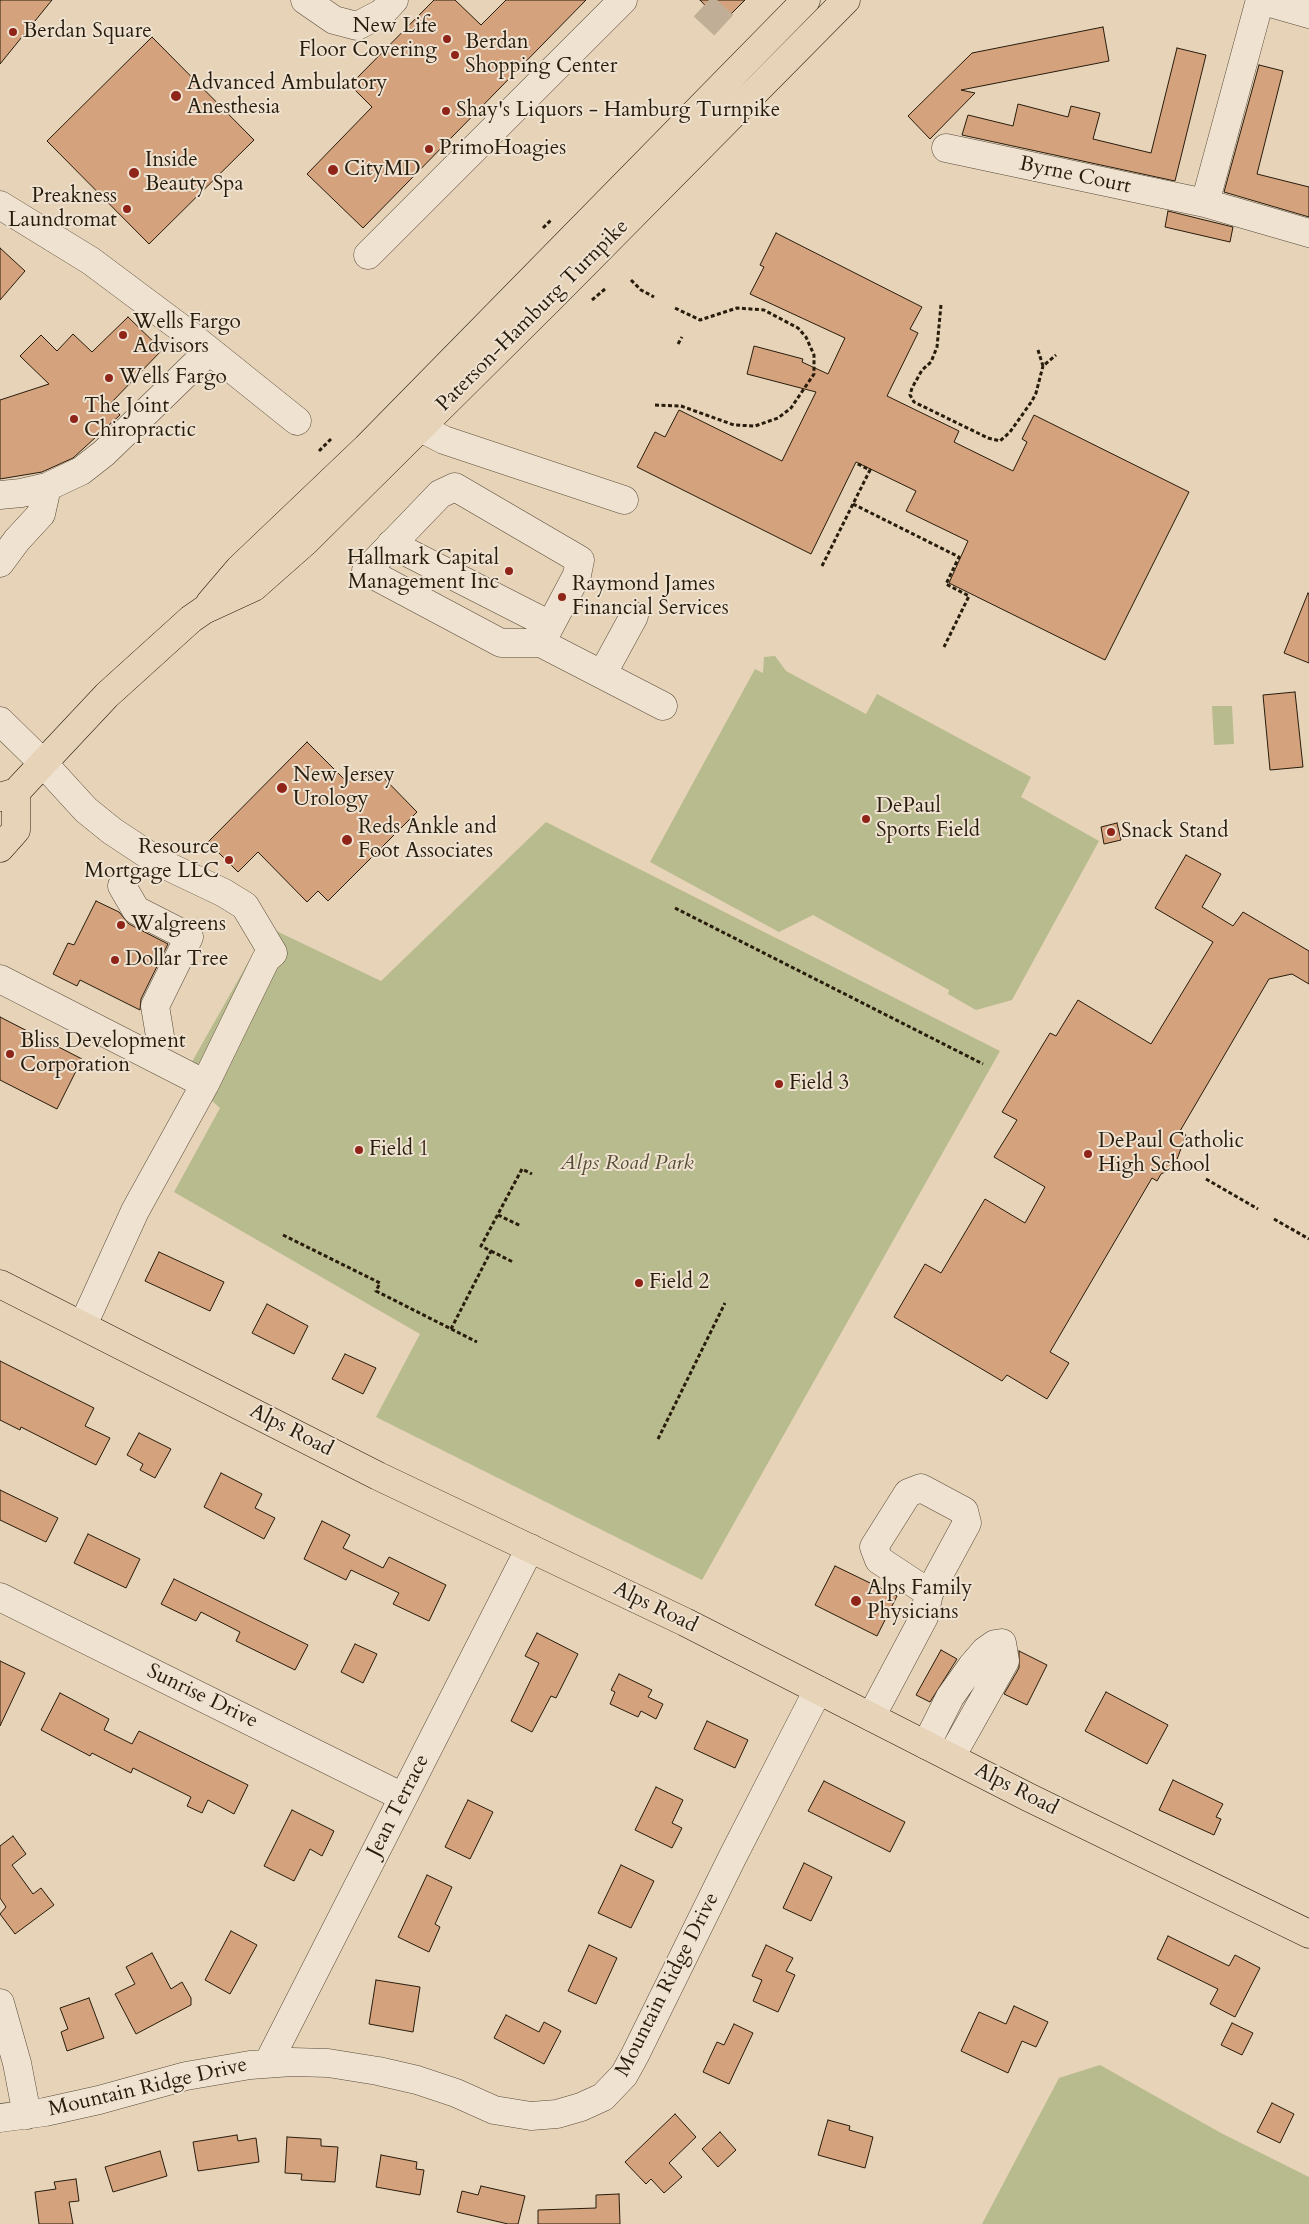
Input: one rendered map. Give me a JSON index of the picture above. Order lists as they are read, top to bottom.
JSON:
{
  "streets": {
    "main road": ["Paterson-Hamburg Turnpike", "Alps Road"],
    "street": [
      "Byrne Court",
      "Sunrise Drive",
      "Jean Terrace",
      "Mountain Ridge Drive"
    ]
  },
  "crossings": [
    ["Alps Road", "Jean Terrace"],
    ["Alps Road", "Mountain Ridge Drive"],
    ["Sunrise Drive", "Jean Terrace"],
    ["Jean Terrace", "Mountain Ridge Drive"]
  ],
  "parks": ["Alps Road Park"],
  "places": [
    "Berdan Square",
    "New Life Floor Covering",
    "Berdan Shopping Center",
    "Advanced Ambulatory Anesthesia",
    "Shay's Liquors - Hamburg Turnpike",
    "PrimoHoagies",
    "CityMD",
    "Inside Beauty Spa",
    "Preakness Laundromat",
    "Wells Fargo Advisors",
    "Wells Fargo",
    "The Joint Chiropractic",
    "Hallmark Capital Management Inc",
    "Raymond James Financial Services",
    "New Jersey Urology",
    "DePaul Sports Field",
    "Snack Stand",
    "Reds Ankle and Foot Associates",
    "Resource Mortgage LLC",
    "Walgreens",
    "Dollar Tree",
    "Bliss Development Corporation",
    "Field 3",
    "Field 1",
    "DePaul Catholic High School",
    "Field 2",
    "Alps Family Physicians"
  ]
}
